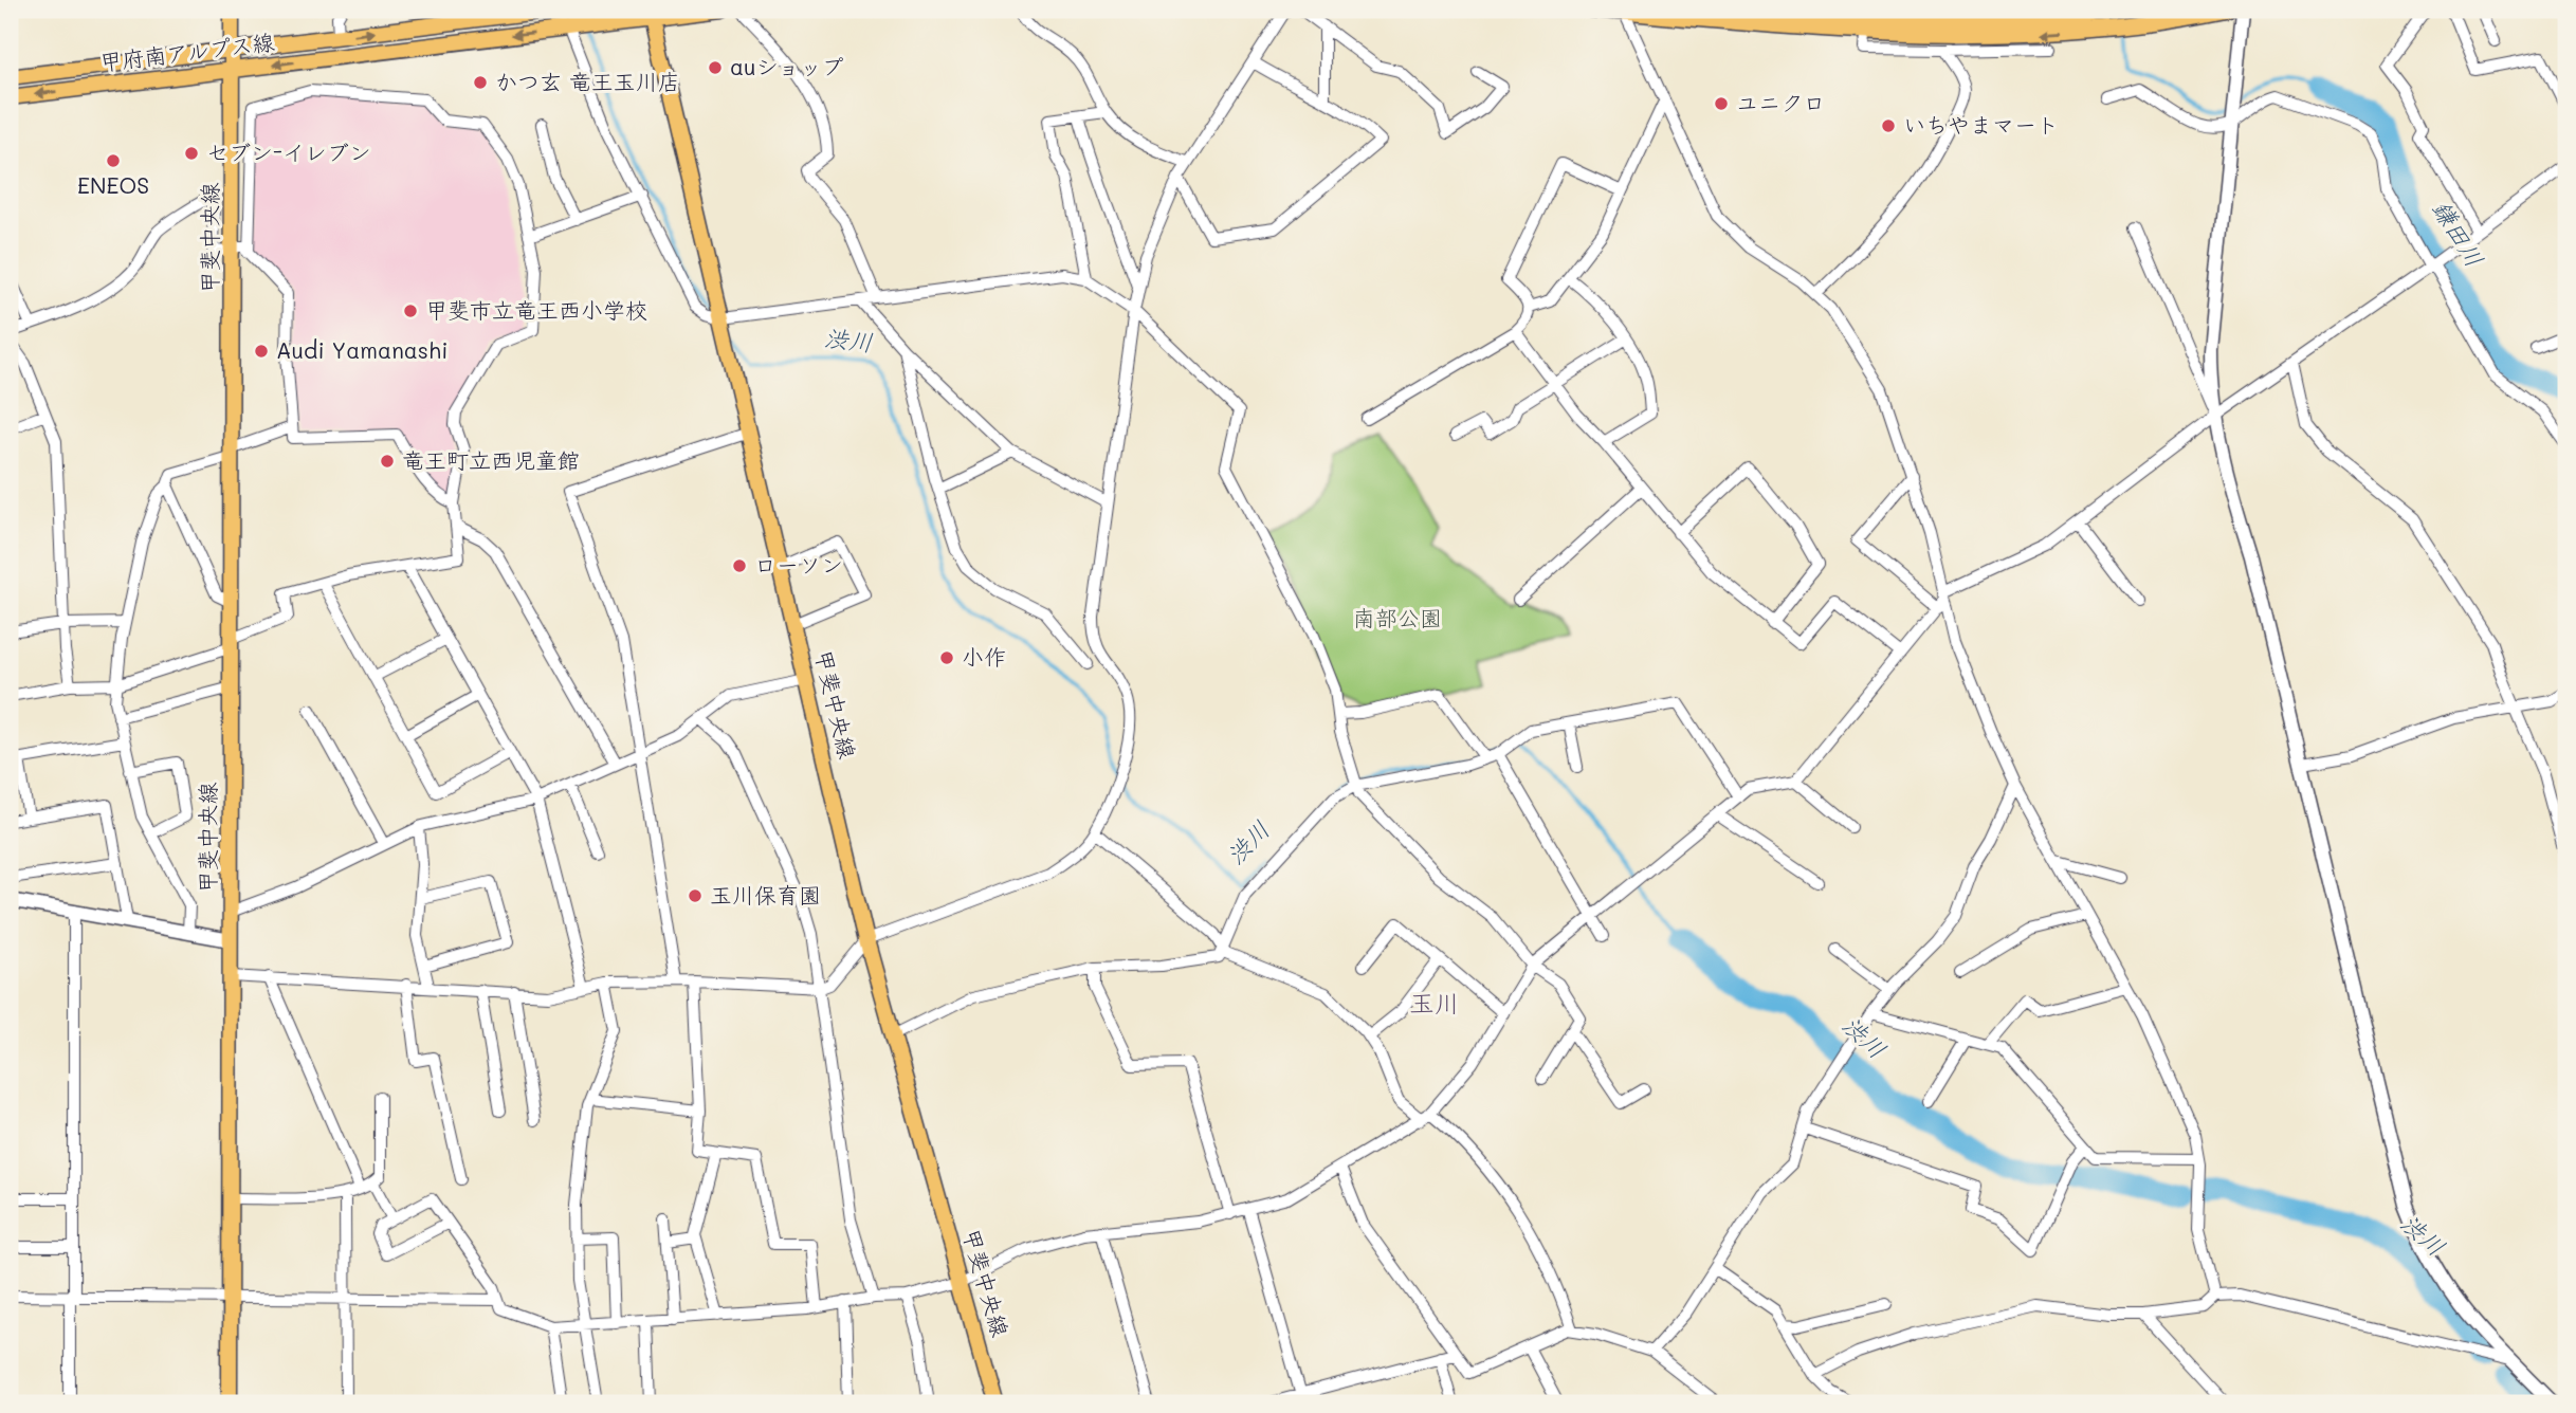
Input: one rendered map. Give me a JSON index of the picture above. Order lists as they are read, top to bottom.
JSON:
{
  "streets": {
    "main road": ["甲府南アルプス線", "甲斐中央線"]
  },
  "crossings": [
    ["甲府南アルプス線", "甲斐中央線"]
  ],
  "districts": ["玉川"],
  "water": ["鎌田川", "渋川"],
  "parks": ["南部公園"],
  "places": [
    "auショップ",
    "かつ玄 竜王玉川店",
    "ユニクロ",
    "いちやまマート",
    "セブン-イレブン",
    "ENEOS",
    "甲斐市立竜王西小学校",
    "Audi Yamanashi",
    "竜王町立西児童館",
    "ローソン",
    "小作",
    "玉川保育園"
  ]
}
